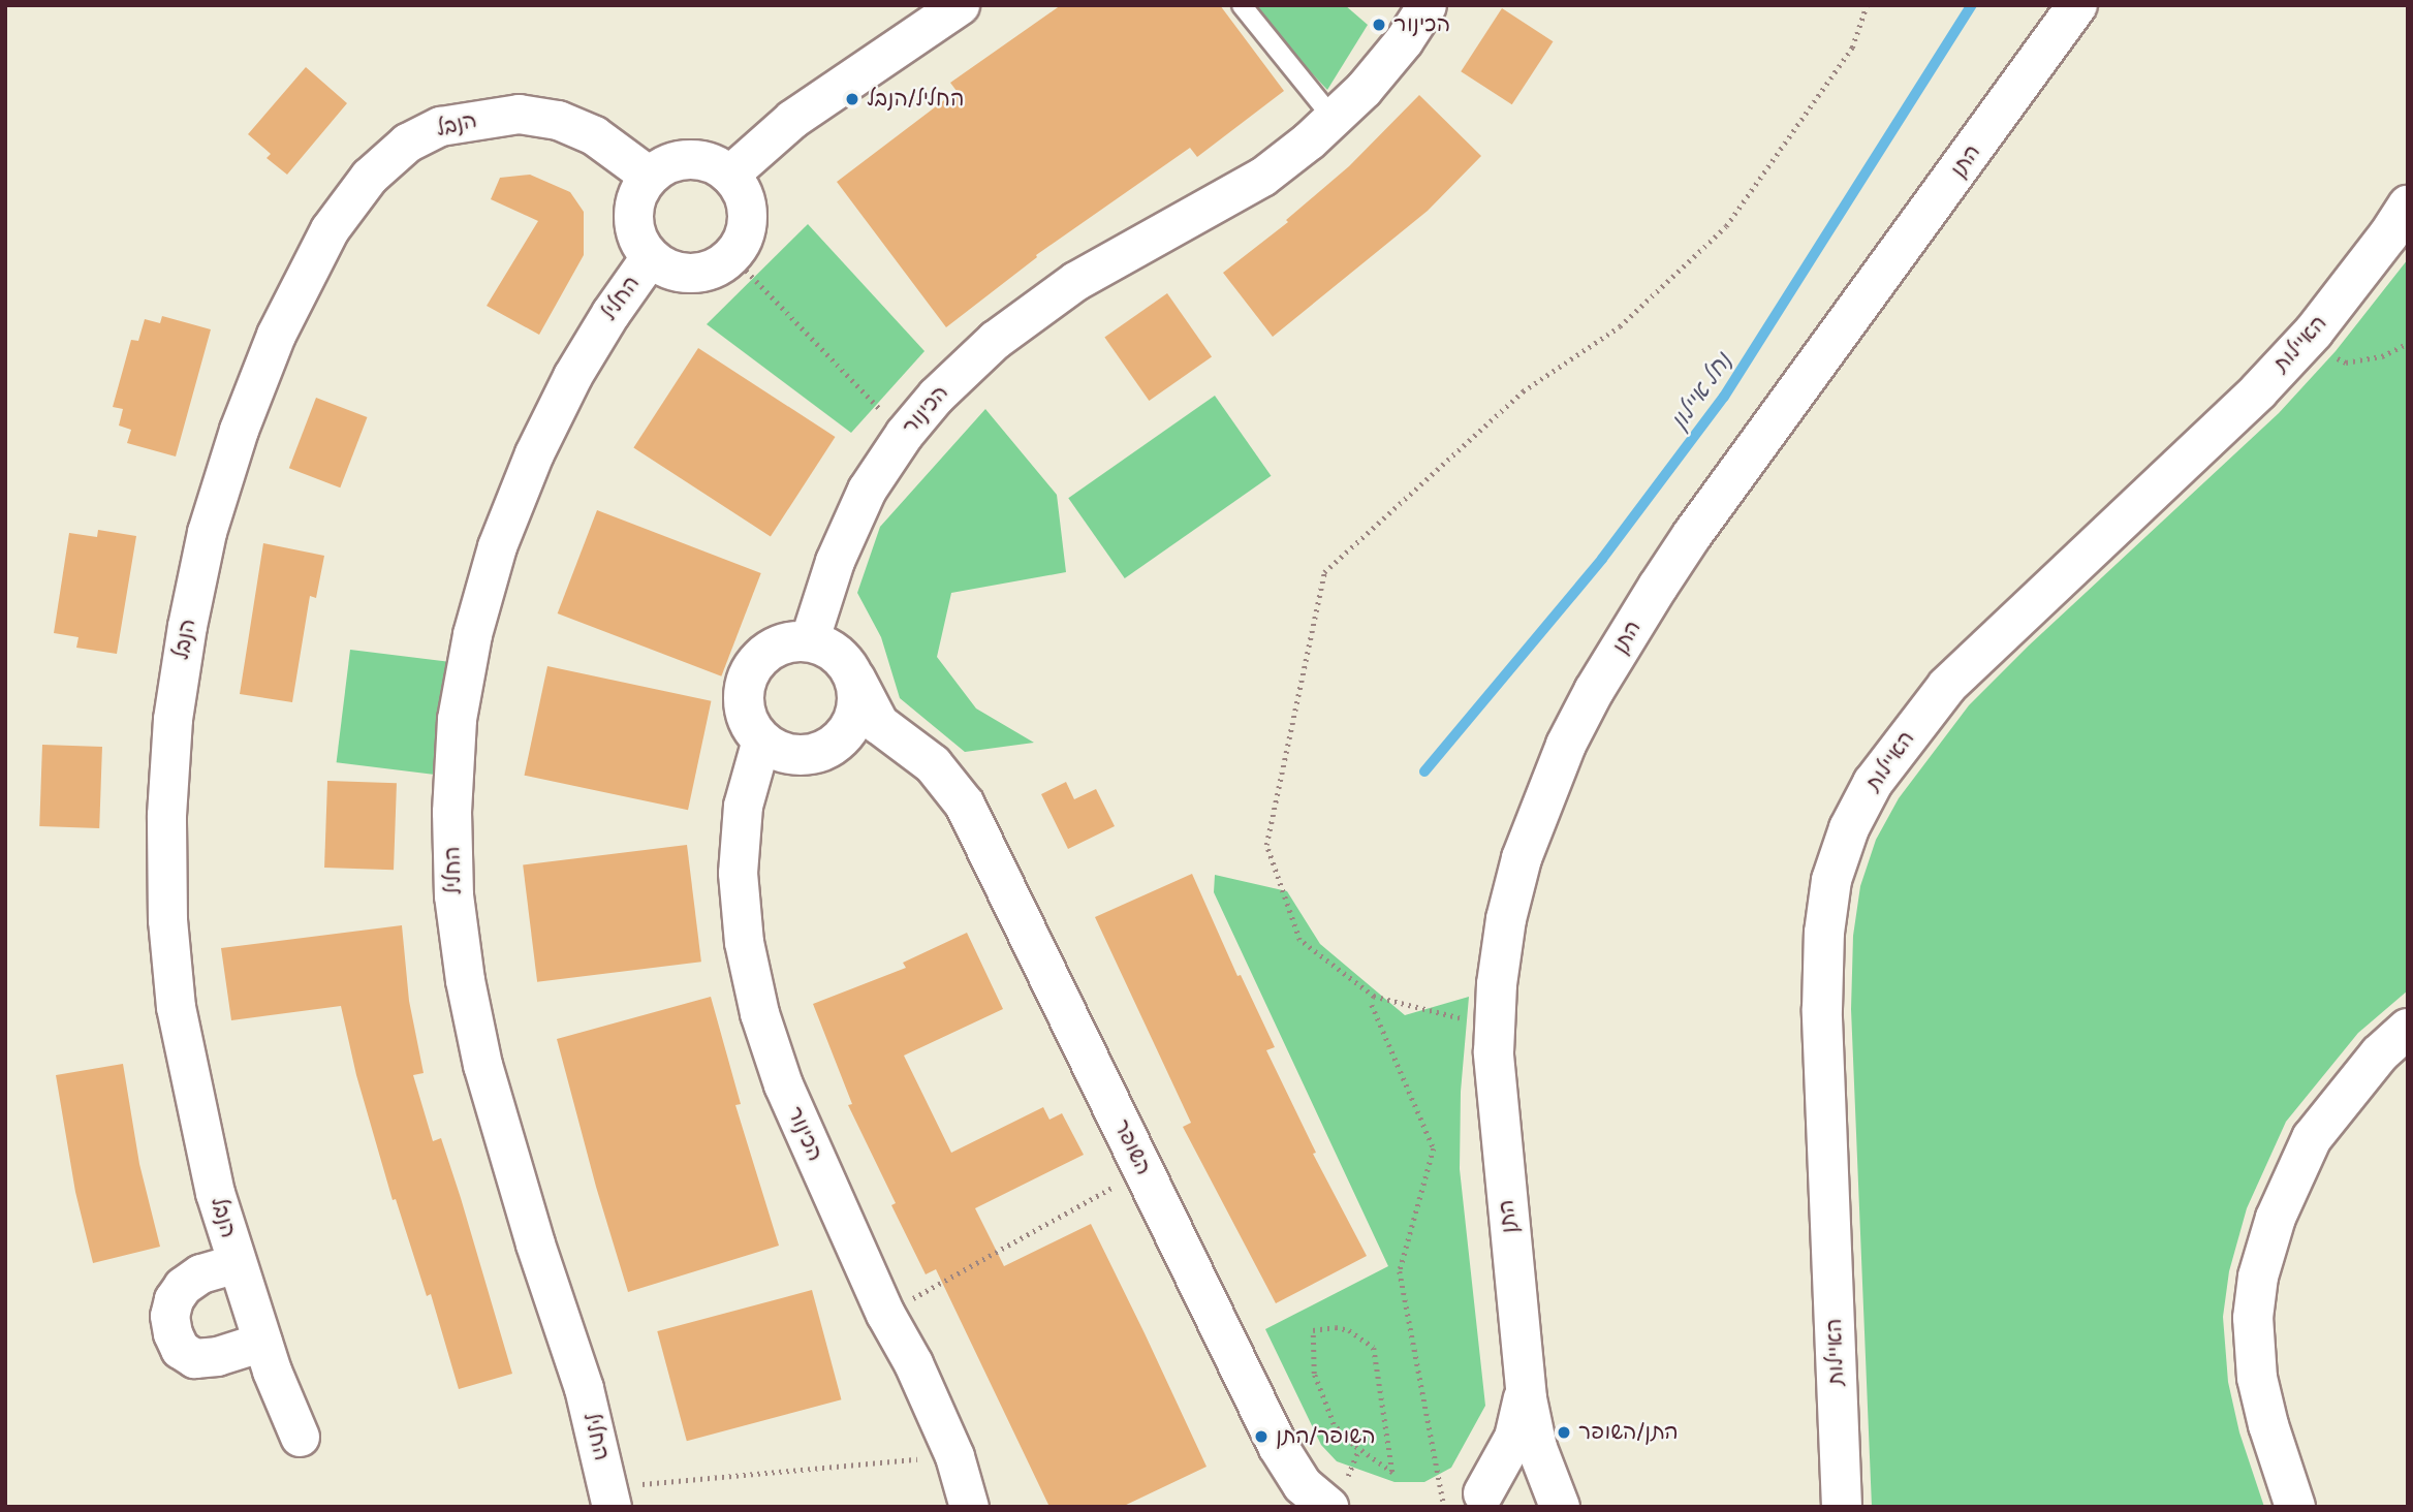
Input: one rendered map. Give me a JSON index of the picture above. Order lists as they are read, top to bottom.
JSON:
{
  "streets": {
    "street": [
      "הנבל",
      "התן",
      "החליל",
      "האיילות",
      "הכינור",
      "השופר"
    ]
  },
  "crossings": [
    ["הנבל", "החליל"],
    ["הכינור", "השופר"]
  ],
  "water": ["נחל איילון"],
  "places": [
    "הכינור",
    "החליל/הנבל",
    "התן/השופר",
    "השופר/התן"
  ]
}
